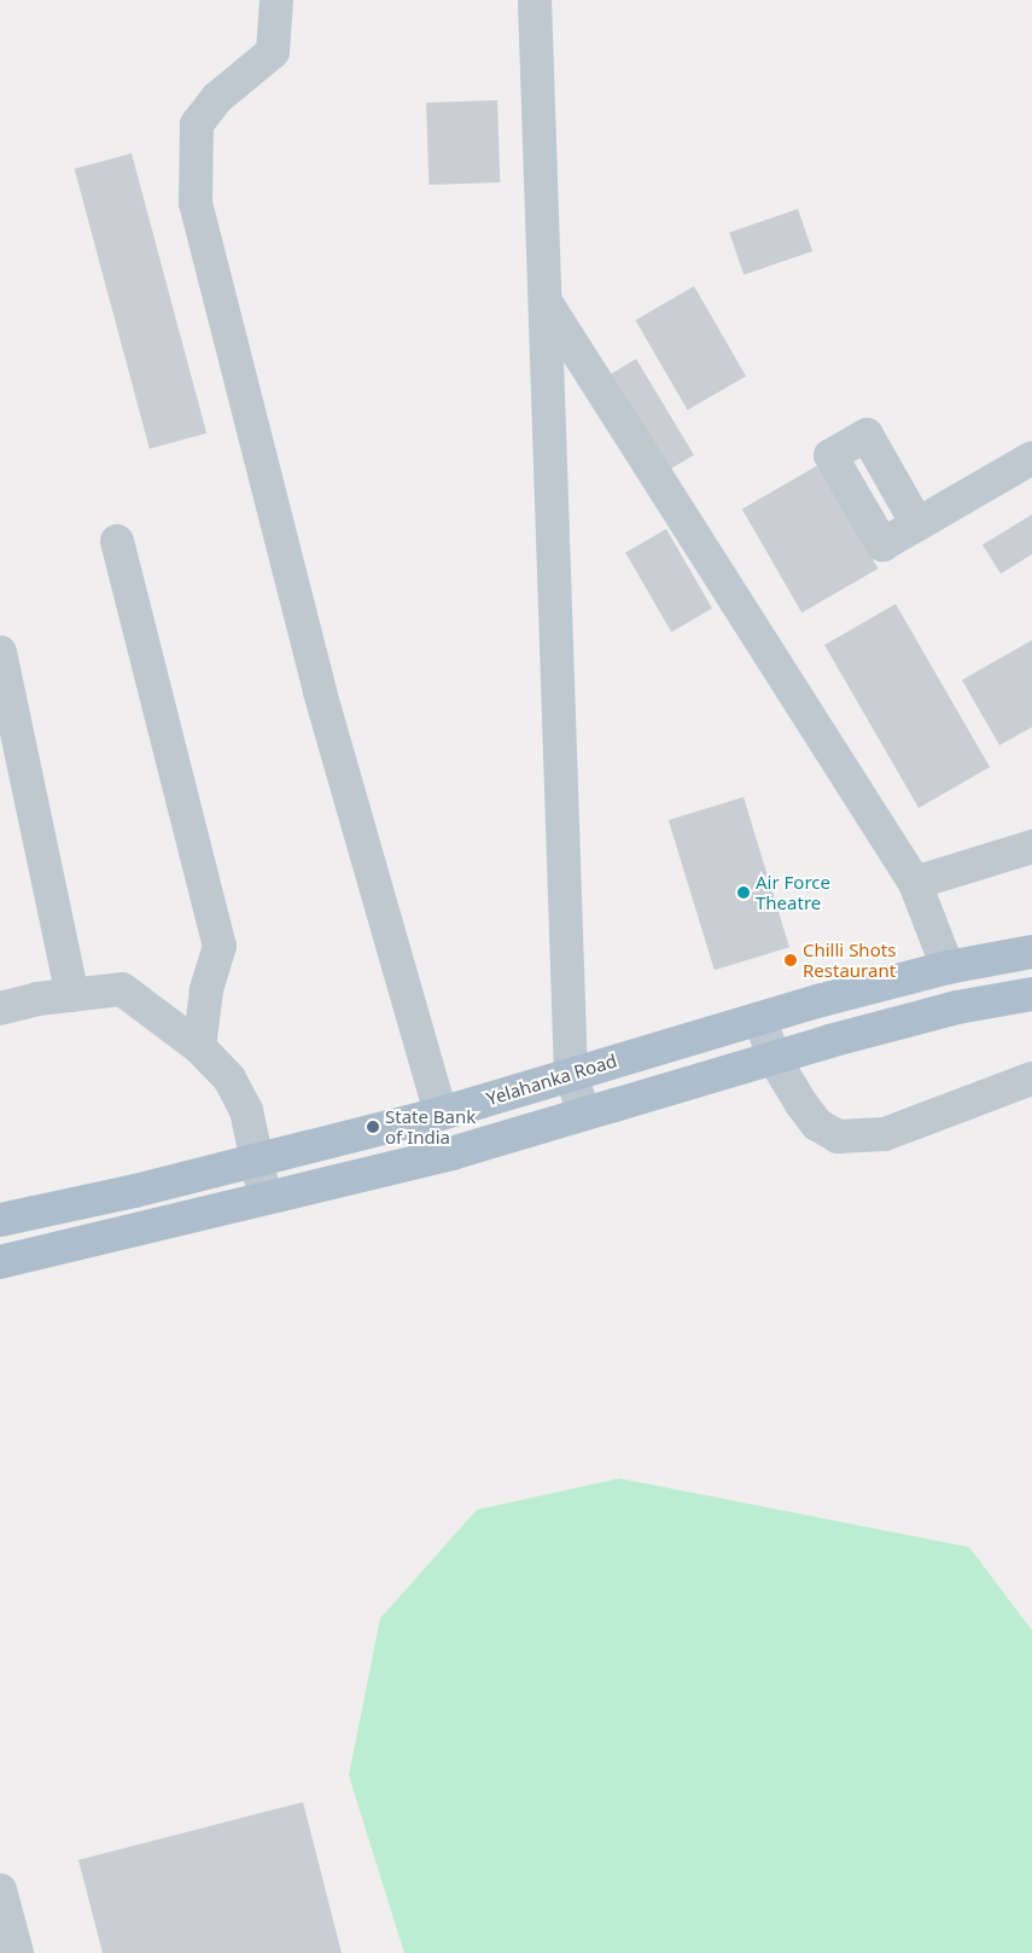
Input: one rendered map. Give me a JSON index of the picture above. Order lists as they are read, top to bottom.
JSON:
{
  "streets": {
    "main road": ["Yelahanka Road"]
  },
  "places": ["Air Force Theatre", "Chilli Shots Restaurant", "State Bank of India"]
}
